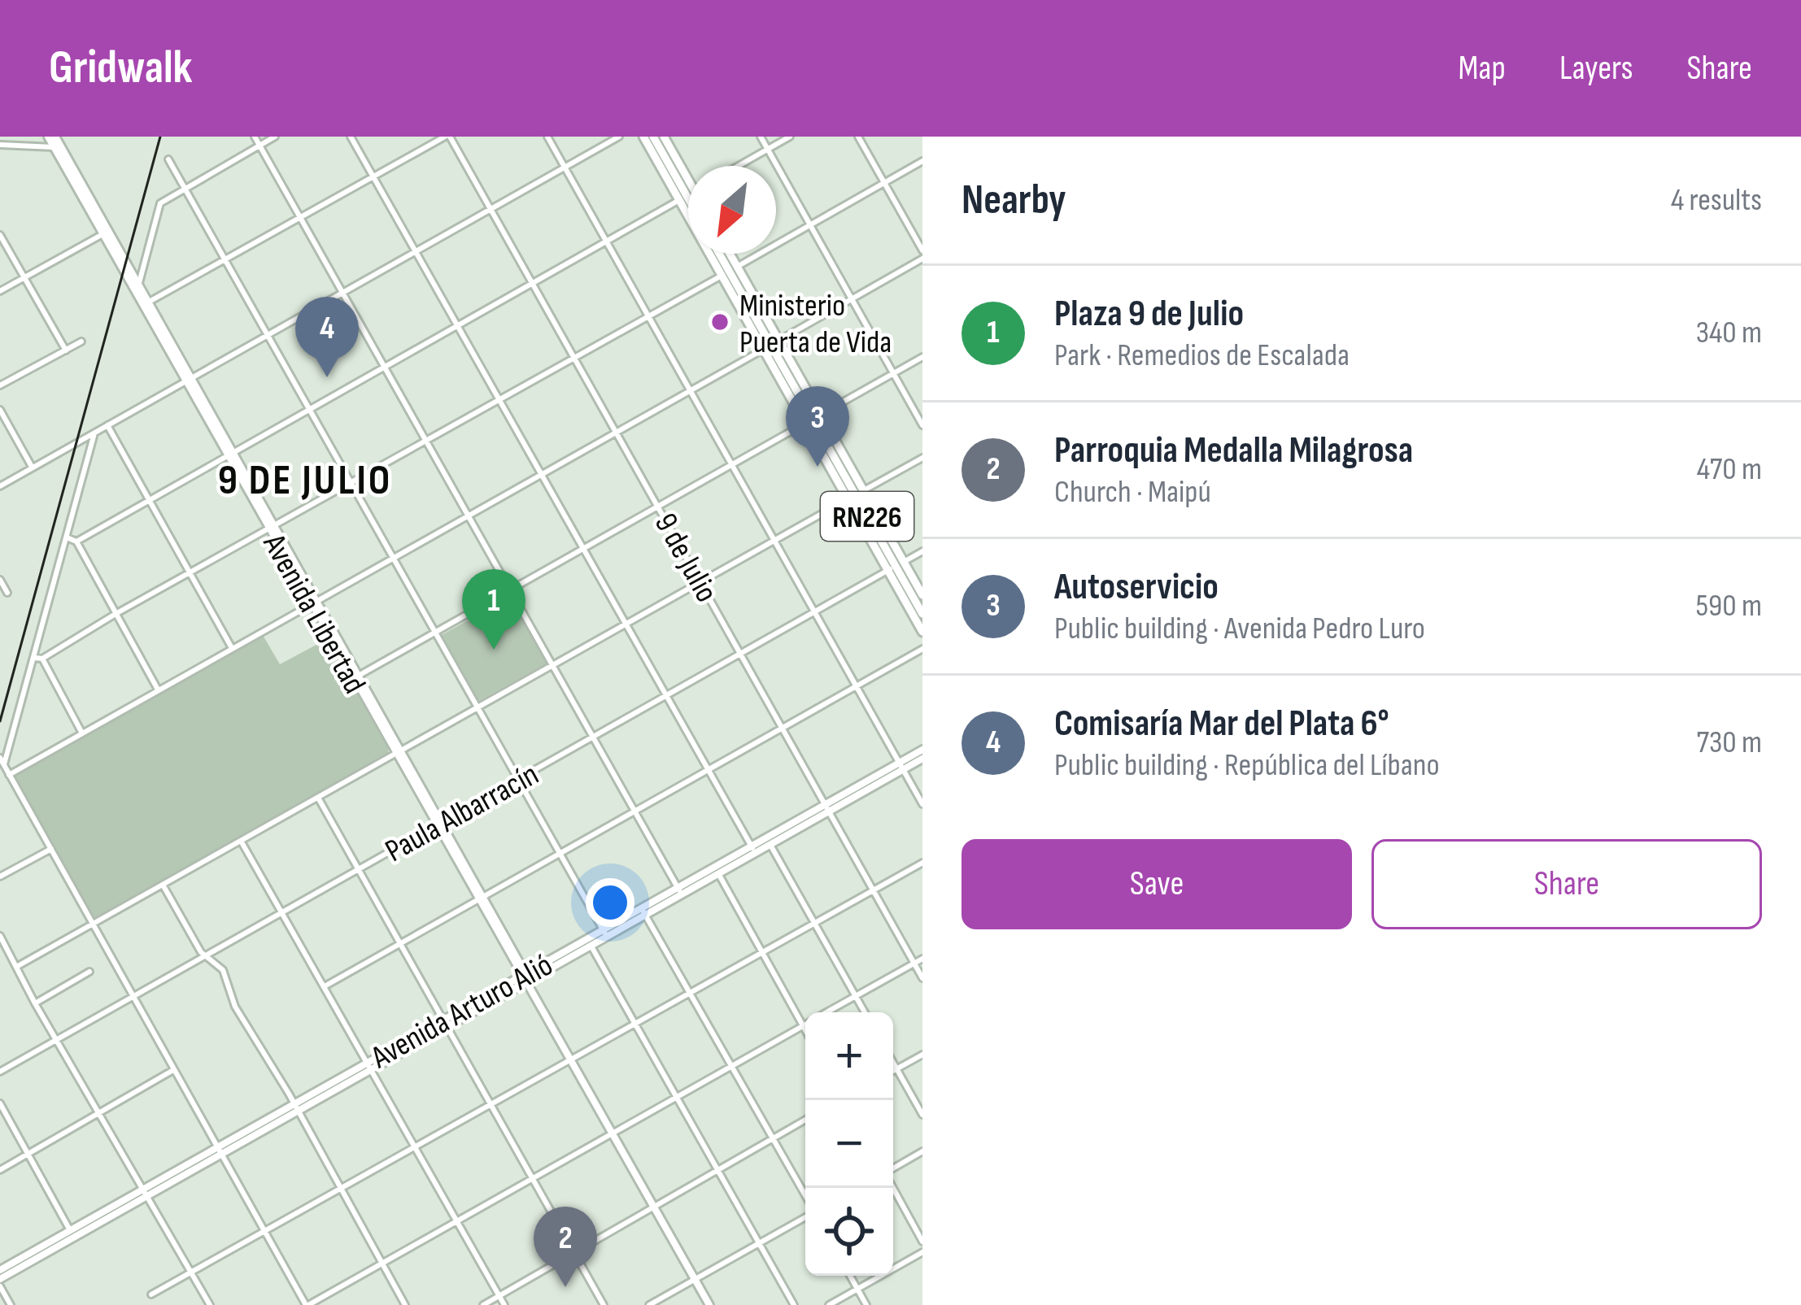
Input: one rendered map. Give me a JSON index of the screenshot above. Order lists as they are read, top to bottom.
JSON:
{
  "streets": {
    "highway": ["RN226"],
    "main road": ["Avenida Libertad", "Avenida Arturo Alió"],
    "street": ["9 de Julio", "Paula Albarracín"]
  },
  "crossings": [
    ["RN226", "Paula Albarracín"],
    ["9 de Julio", "Paula Albarracín"],
    ["9 de Julio", "Avenida Arturo Alió"],
    ["Avenida Libertad", "Paula Albarracín"],
    ["Avenida Libertad", "Avenida Arturo Alió"]
  ],
  "districts": ["9 DE JULIO"],
  "places": ["Ministerio Puerta de Vida"],
  "north": "bottom left",
  "page": {
    "header": "Gridwalk",
    "nav": ["Map", "Layers", "Share"],
    "heading": ["Nearby", "4 results"],
    "list": [
      {
        "mark": "1",
        "name": "Plaza 9 de Julio",
        "note": "Park · Remedios de Escalada",
        "value": "340 m"
      },
      {
        "mark": "2",
        "name": "Parroquia Medalla Milagrosa",
        "note": "Church · Maipú",
        "value": "470 m"
      },
      {
        "mark": "3",
        "name": "Autoservicio",
        "note": "Public building · Avenida Pedro Luro",
        "value": "590 m"
      },
      {
        "mark": "4",
        "name": "Comisaría Mar del Plata 6°",
        "note": "Public building · República del Líbano",
        "value": "730 m"
      }
    ],
    "pins": [
      "4",
      "3",
      "1",
      "2"
    ],
    "buttons": ["Save", "Share"],
    "map_buttons": ["+", "−"]
  }
}
